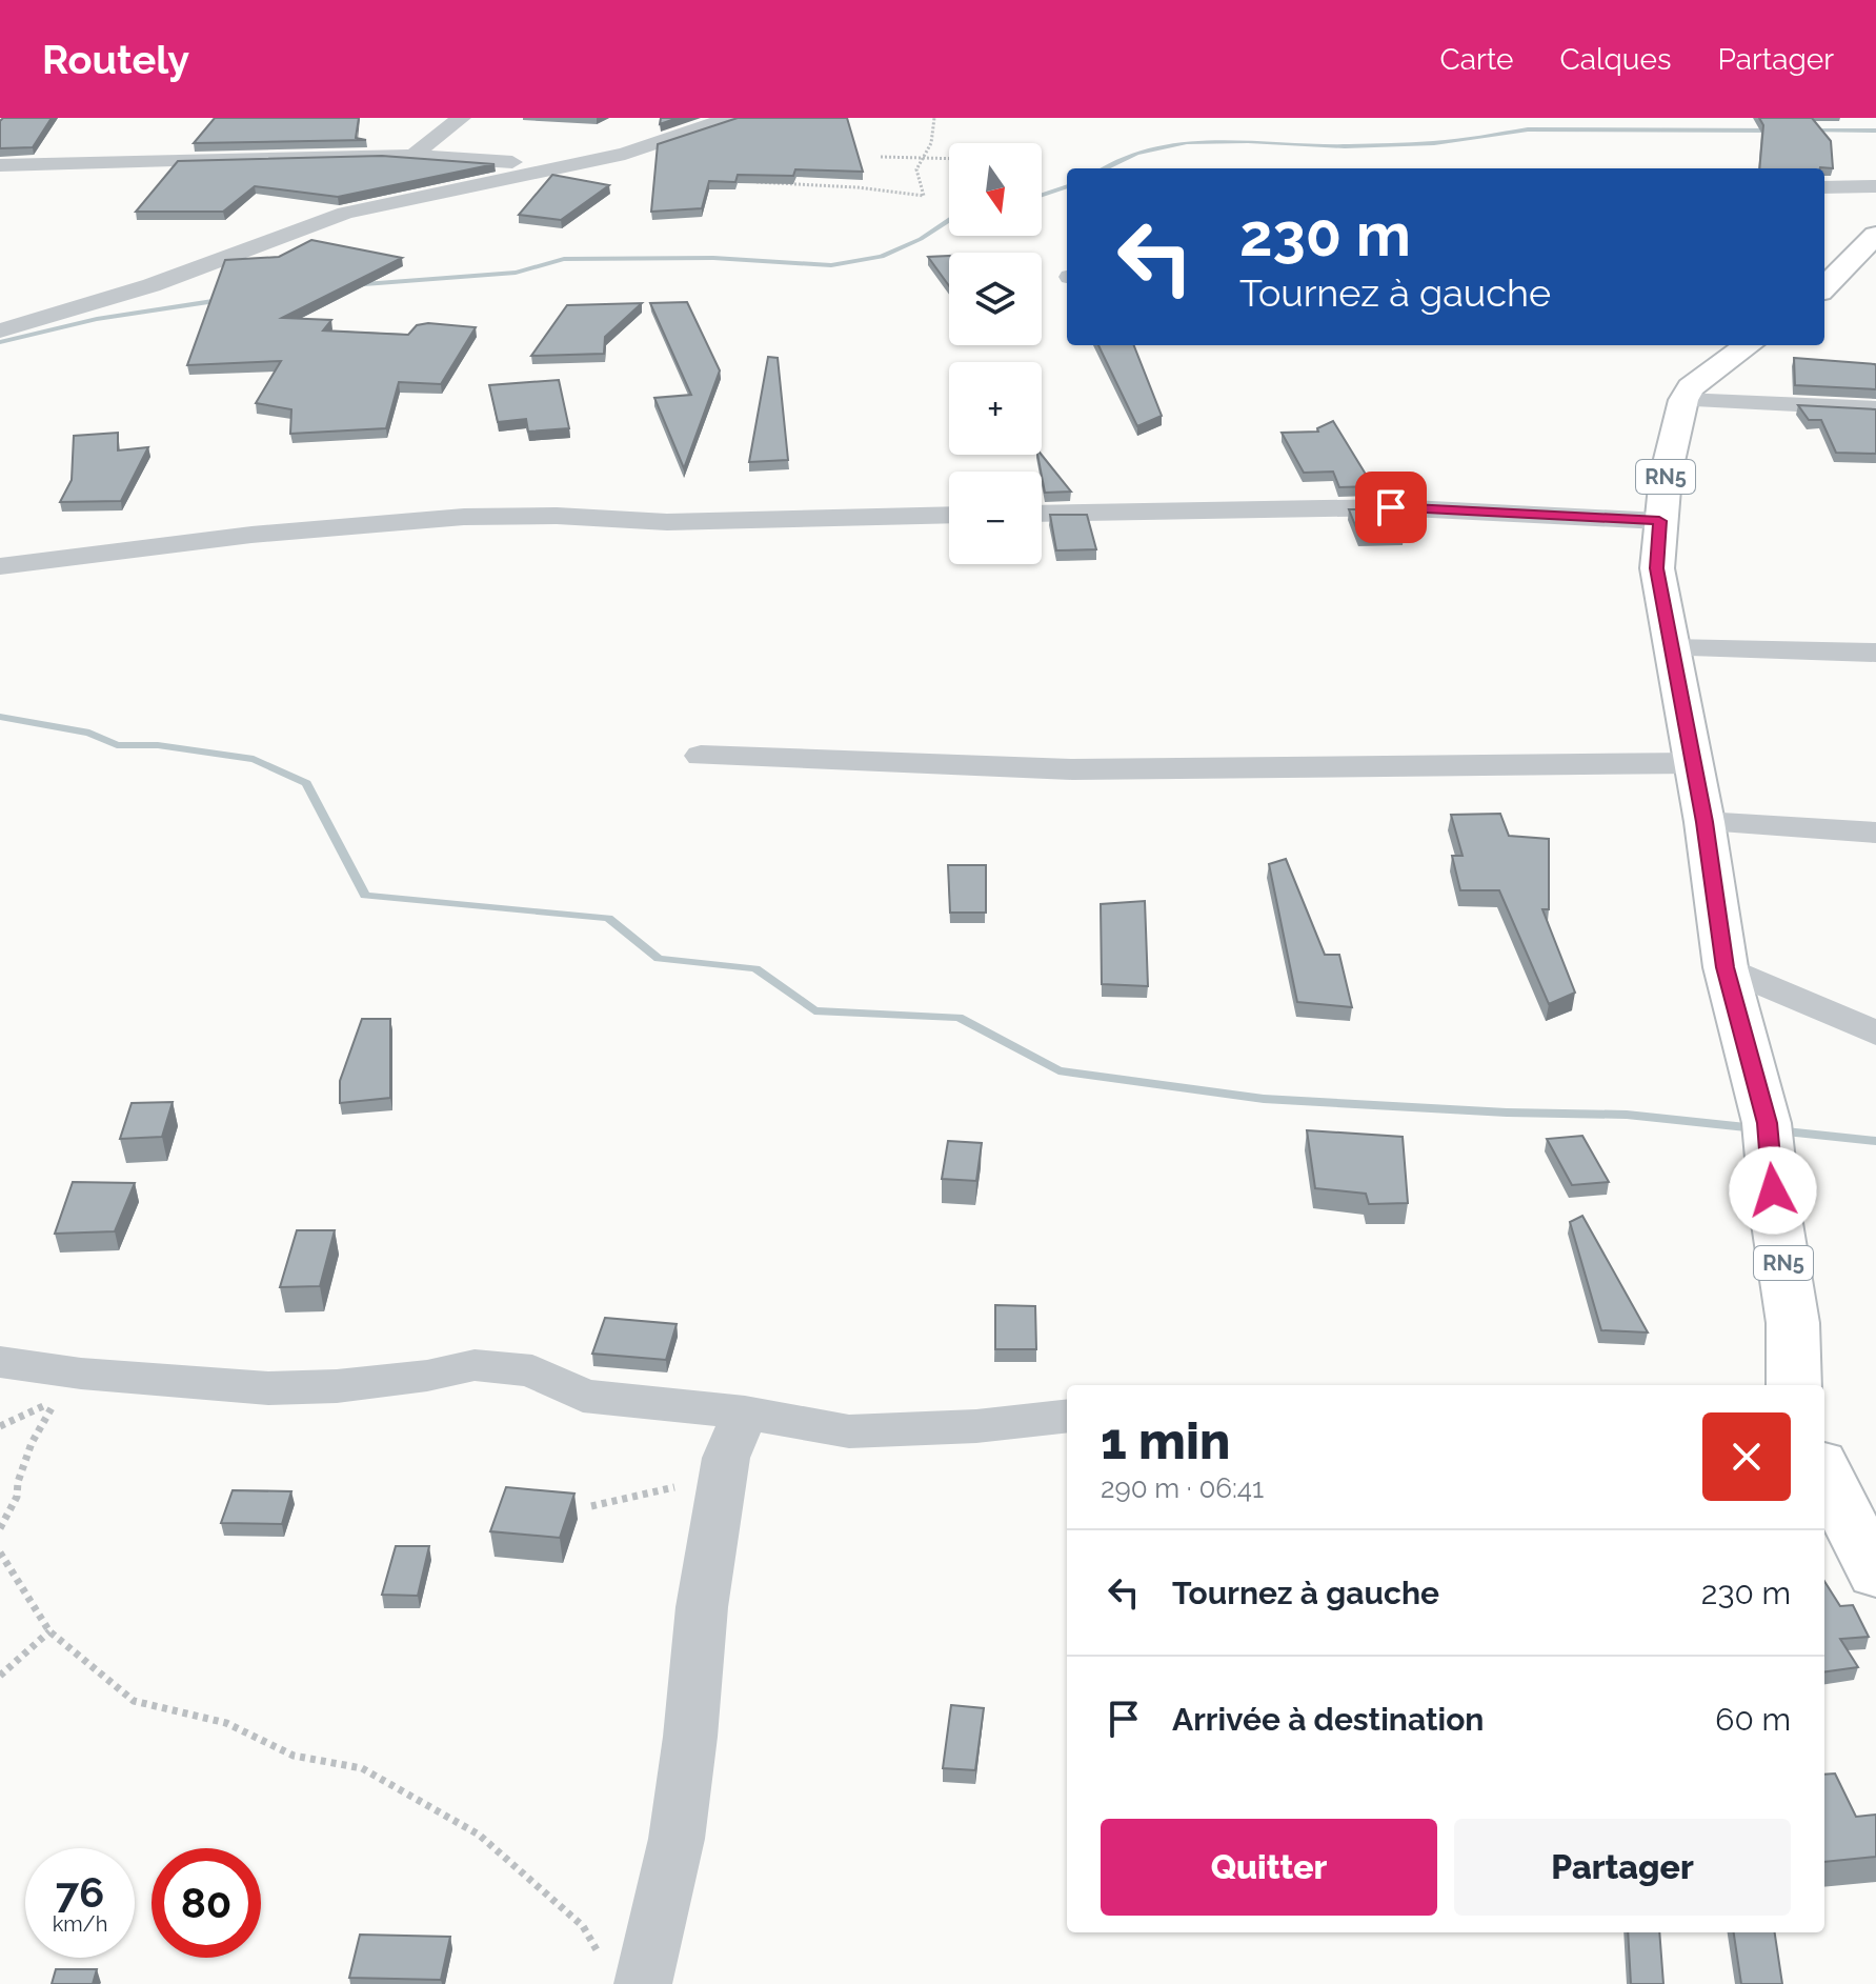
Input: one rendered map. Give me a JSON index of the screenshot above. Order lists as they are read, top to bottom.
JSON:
{
  "streets": {
    "highway": ["RN5"]
  },
  "north": "bottom",
  "page": {
    "header": "Routely",
    "nav": ["Carte", "Calques", "Partager"],
    "map_buttons": ["+", "−"],
    "turn": ["230 m", "Tournez à gauche"],
    "heading": ["1 min", "290 m · 06:41"],
    "list": [
      {
        "name": "Tournez à gauche",
        "value": "230 m"
      },
      {
        "name": "Arrivée à destination",
        "value": "60 m"
      }
    ],
    "buttons": ["Quitter", "Partager"],
    "speed": "76 km/h",
    "limit": "80"
  }
}
